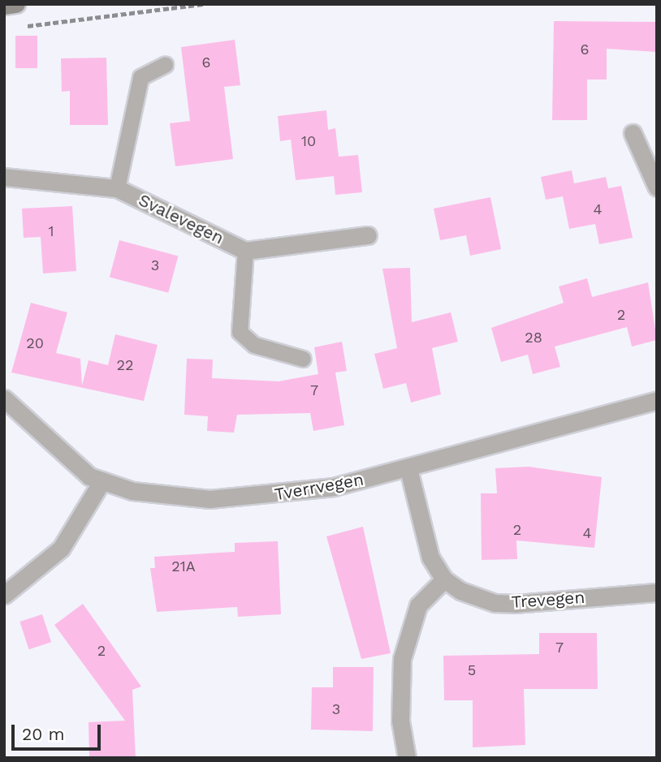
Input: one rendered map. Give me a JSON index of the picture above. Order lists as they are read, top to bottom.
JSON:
{
  "streets": {
    "street": ["Svalevegen", "Tverrvegen", "Trevegen"]
  },
  "house_numbers": [
    "6",
    "6",
    "10",
    "4",
    "1",
    "3",
    "2",
    "28",
    "20",
    "22",
    "7",
    "2",
    "4",
    "21A",
    "7",
    "2",
    "5",
    "3"
  ],
  "scale_bar": "20 m"
}
